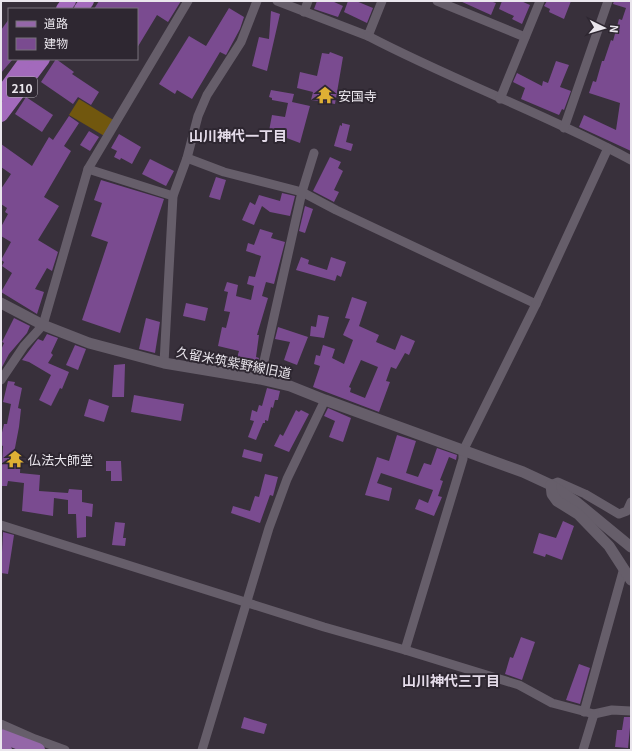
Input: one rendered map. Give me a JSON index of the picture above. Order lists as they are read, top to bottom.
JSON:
{
  "streets": {
    "highway": ["210"],
    "street": ["久留米筑紫野線旧道"]
  },
  "districts": ["山川神代一丁目", "山川神代三丁目"],
  "places": {
    "temple": ["安国寺", "仏法大師堂"]
  },
  "legend": ["道路", "建物"],
  "north": "right"
}
